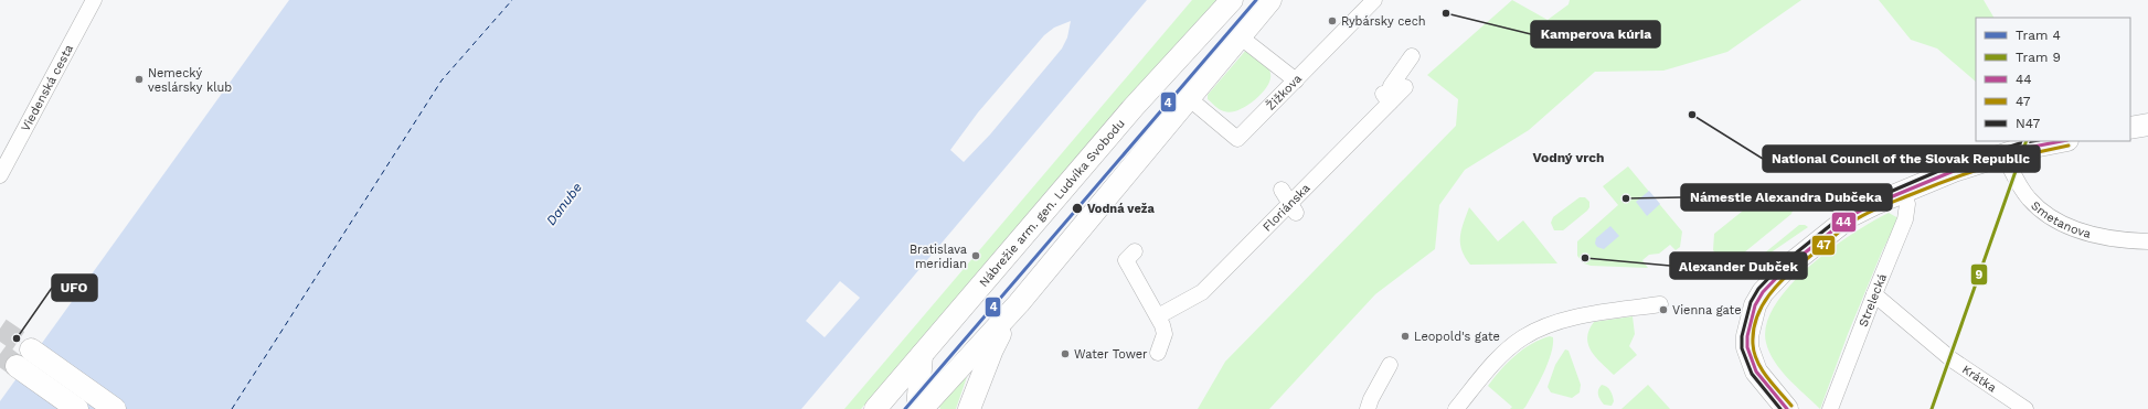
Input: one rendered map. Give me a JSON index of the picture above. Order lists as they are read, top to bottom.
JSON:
{
  "streets": {
    "main road": ["Nábrežie arm. gen. Ludvíka Svobodu"],
    "street": [
      "Viedenská cesta",
      "Žižkova",
      "Floriánska",
      "Smetanova",
      "Strelecká",
      "Krátka"
    ]
  },
  "crossings": [
    ["Strelecká", "Krátka"]
  ],
  "districts": ["Vodný vrch"],
  "water": ["Danube"],
  "places": [
    "Kamperova kúria",
    "Rybársky cech",
    "Nemecký veslársky klub",
    "National Council of the Slovak Republic",
    "Námestie Alexandra Dubčeka",
    "Vodná veža",
    "Bratislava meridian",
    "Alexander Dubček",
    "Vienna gate",
    "Leopold's gate",
    "UFO",
    "Water Tower"
  ],
  "lines": [
    "tram line 4",
    "tram line 9",
    "transit line 44",
    "transit line N47",
    "transit line 47"
  ],
  "legend": [
    "Tram 4",
    "Tram 9",
    "44",
    "47",
    "N47"
  ]
}
